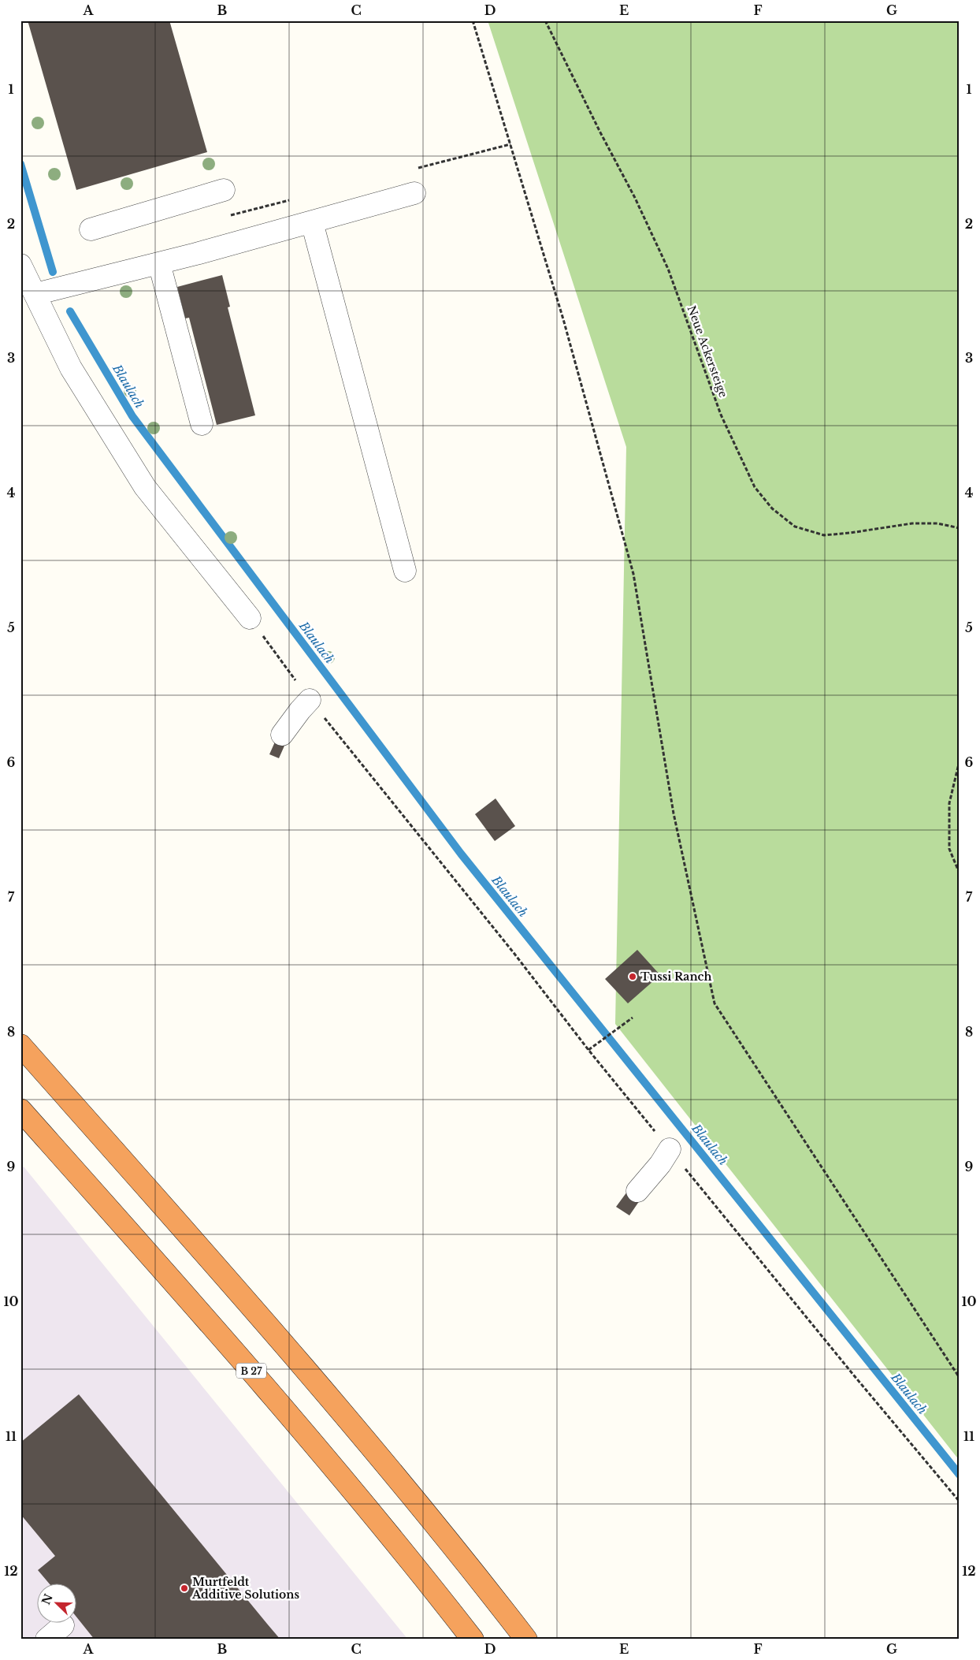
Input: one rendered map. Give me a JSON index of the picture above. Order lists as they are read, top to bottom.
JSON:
{
  "streets": {
    "highway": ["B 27"],
    "path": ["Neue Ackersteige"]
  },
  "water": ["Blaulach"],
  "places": ["Tussi Ranch", "Murtfeldt Additive Solutions"],
  "north": "top left",
  "grid": {
    "columns": [
      "A",
      "B",
      "C",
      "D",
      "E",
      "F",
      "G"
    ],
    "rows": [
      "1",
      "2",
      "3",
      "4",
      "5",
      "6",
      "7",
      "8",
      "9",
      "10",
      "11",
      "12"
    ]
  }
}
